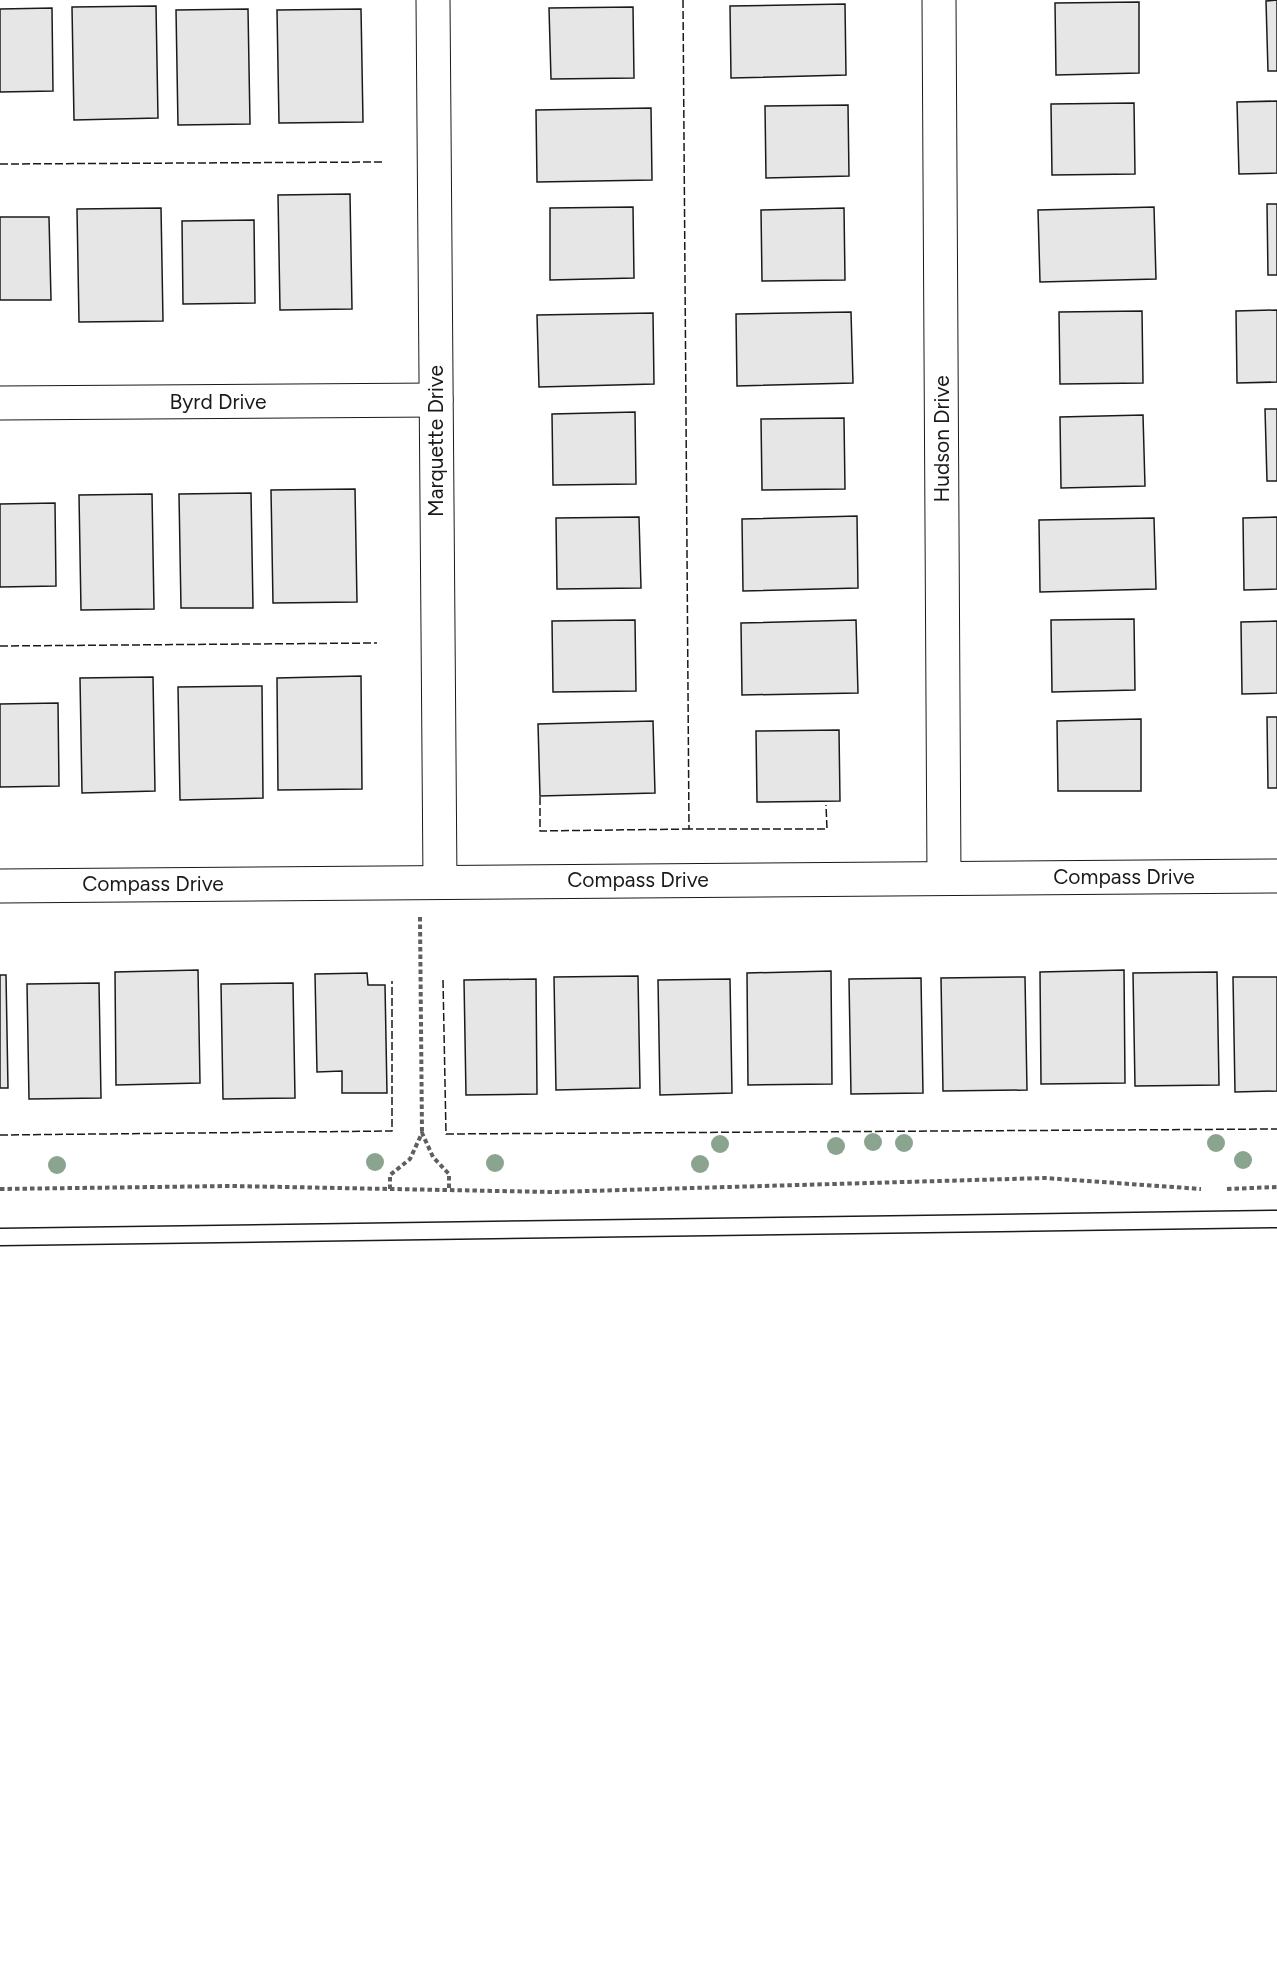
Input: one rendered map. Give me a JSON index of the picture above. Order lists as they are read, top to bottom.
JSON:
{
  "streets": {
    "street": [
      "Byrd Drive",
      "Hudson Drive",
      "Marquette Drive",
      "Compass Drive"
    ]
  },
  "crossings": [
    ["Byrd Drive", "Marquette Drive"],
    ["Hudson Drive", "Compass Drive"],
    ["Marquette Drive", "Compass Drive"]
  ]
}
